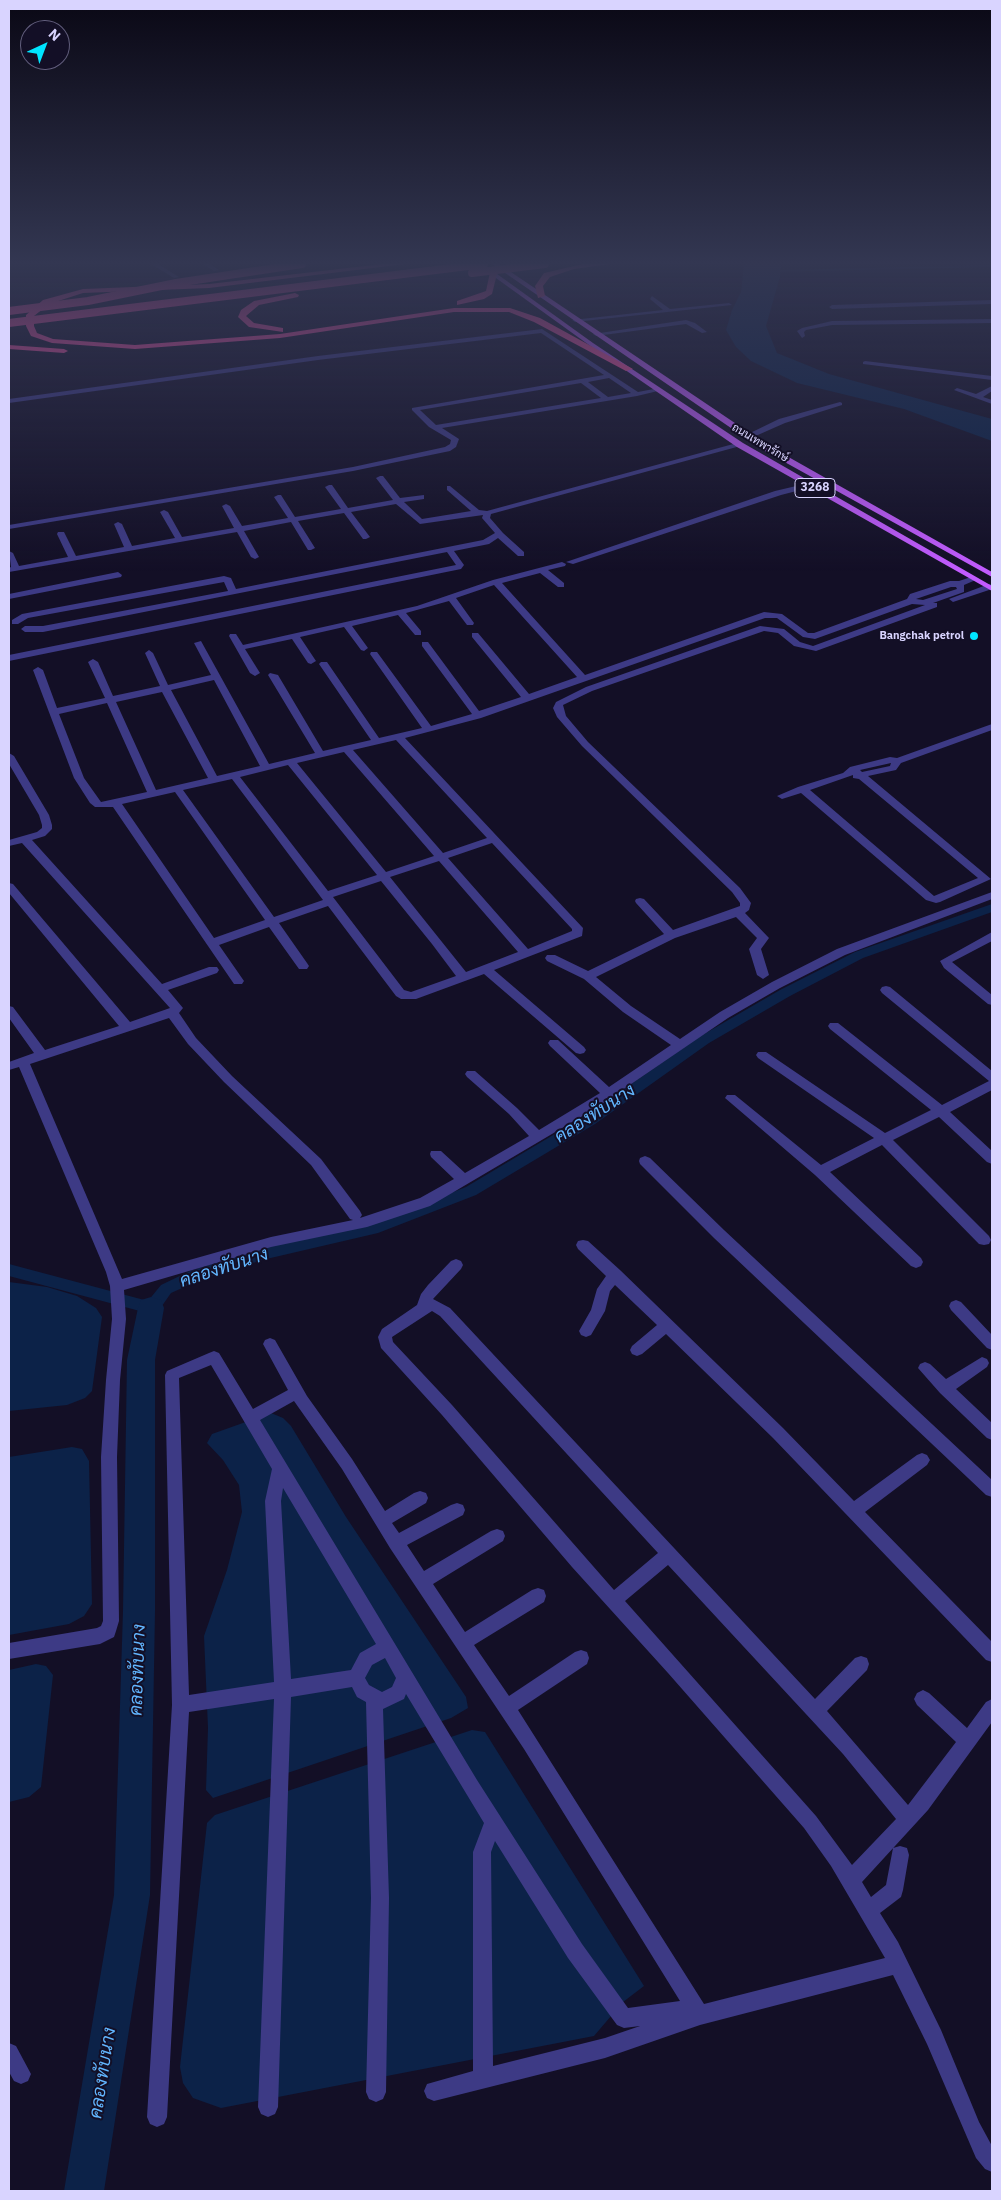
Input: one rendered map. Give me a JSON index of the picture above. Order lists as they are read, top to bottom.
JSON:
{
  "streets": {
    "main road": ["ถนนเทพารักษ์", "3268"]
  },
  "water": ["คลองทับนาง"],
  "places": ["Bangchak petrol"],
  "north": "top right"
}
